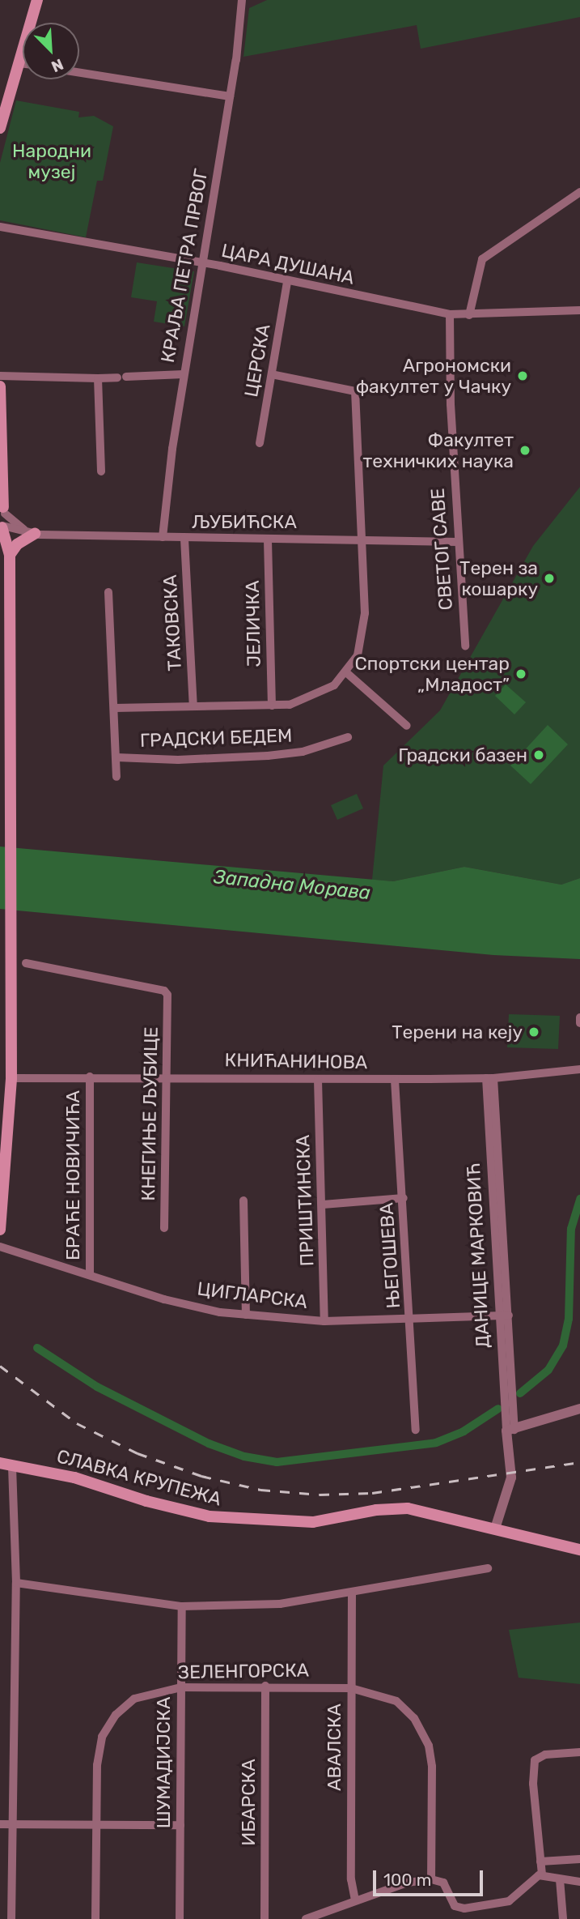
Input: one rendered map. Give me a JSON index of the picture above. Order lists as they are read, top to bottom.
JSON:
{
  "streets": {
    "main road": ["СЛАВКА КРУПЕЖА"],
    "street": [
      "ЦАРА ДУШАНА",
      "КРАЉА ПЕТРА ПРВОГ",
      "ЦЕРСКА",
      "ЉУБИЋСКА",
      "СВЕТОГ САВЕ",
      "ТАКОВСКА",
      "ЈЕЛИЧКА",
      "ГРАДСКИ БЕДЕМ",
      "КНИЋАНИНОВА",
      "КНЕГИЊЕ ЉУБИЦЕ",
      "БРАЋЕ НОВИЧИЋА",
      "ПРИШТИНСКА",
      "ЊЕГОШЕВА",
      "ДАНИЦЕ МАРКОВИЋ",
      "ЦИГЛАРСКА",
      "ЗЕЛЕНГОРСКА",
      "АВАЛСКА",
      "ШУМАДИЈСКА",
      "ИБАРСКА"
    ]
  },
  "crossings": [
    ["ЦАРА ДУШАНА", "КРАЉА ПЕТРА ПРВОГ"],
    ["ЦАРА ДУШАНА", "ЦЕРСКА"],
    ["ЦАРА ДУШАНА", "СВЕТОГ САВЕ"],
    ["КРАЉА ПЕТРА ПРВОГ", "ЉУБИЋСКА"],
    ["ЉУБИЋСКА", "СВЕТОГ САВЕ"],
    ["ЉУБИЋСКА", "ТАКОВСКА"],
    ["ЉУБИЋСКА", "ЈЕЛИЧКА"],
    ["КНИЋАНИНОВА", "КНЕГИЊЕ ЉУБИЦЕ"],
    ["КНИЋАНИНОВА", "БРАЋЕ НОВИЧИЋА"],
    ["КНИЋАНИНОВА", "ПРИШТИНСКА"],
    ["КНИЋАНИНОВА", "ЊЕГОШЕВА"],
    ["КНИЋАНИНОВА", "ДАНИЦЕ МАРКОВИЋ"],
    ["БРАЋЕ НОВИЧИЋА", "ЦИГЛАРСКА"],
    ["ПРИШТИНСКА", "ЦИГЛАРСКА"],
    ["ЊЕГОШЕВА", "ЦИГЛАРСКА"],
    ["ДАНИЦЕ МАРКОВИЋ", "ЦИГЛАРСКА"],
    ["ЗЕЛЕНГОРСКА", "АВАЛСКА"],
    ["ЗЕЛЕНГОРСКА", "ШУМАДИЈСКА"],
    ["ЗЕЛЕНГОРСКА", "ИБАРСКА"]
  ],
  "water": ["Западна Морава"],
  "parks": ["Народни музеј"],
  "places": [
    "Агрономски факултет у Чачку",
    "Факултет техничких наука",
    "Терен за кошарку",
    "Спортски центар „Младост”",
    "Градски базен",
    "Терени на кеју"
  ],
  "scale_bar": "100 m",
  "north": "bottom right"
}
